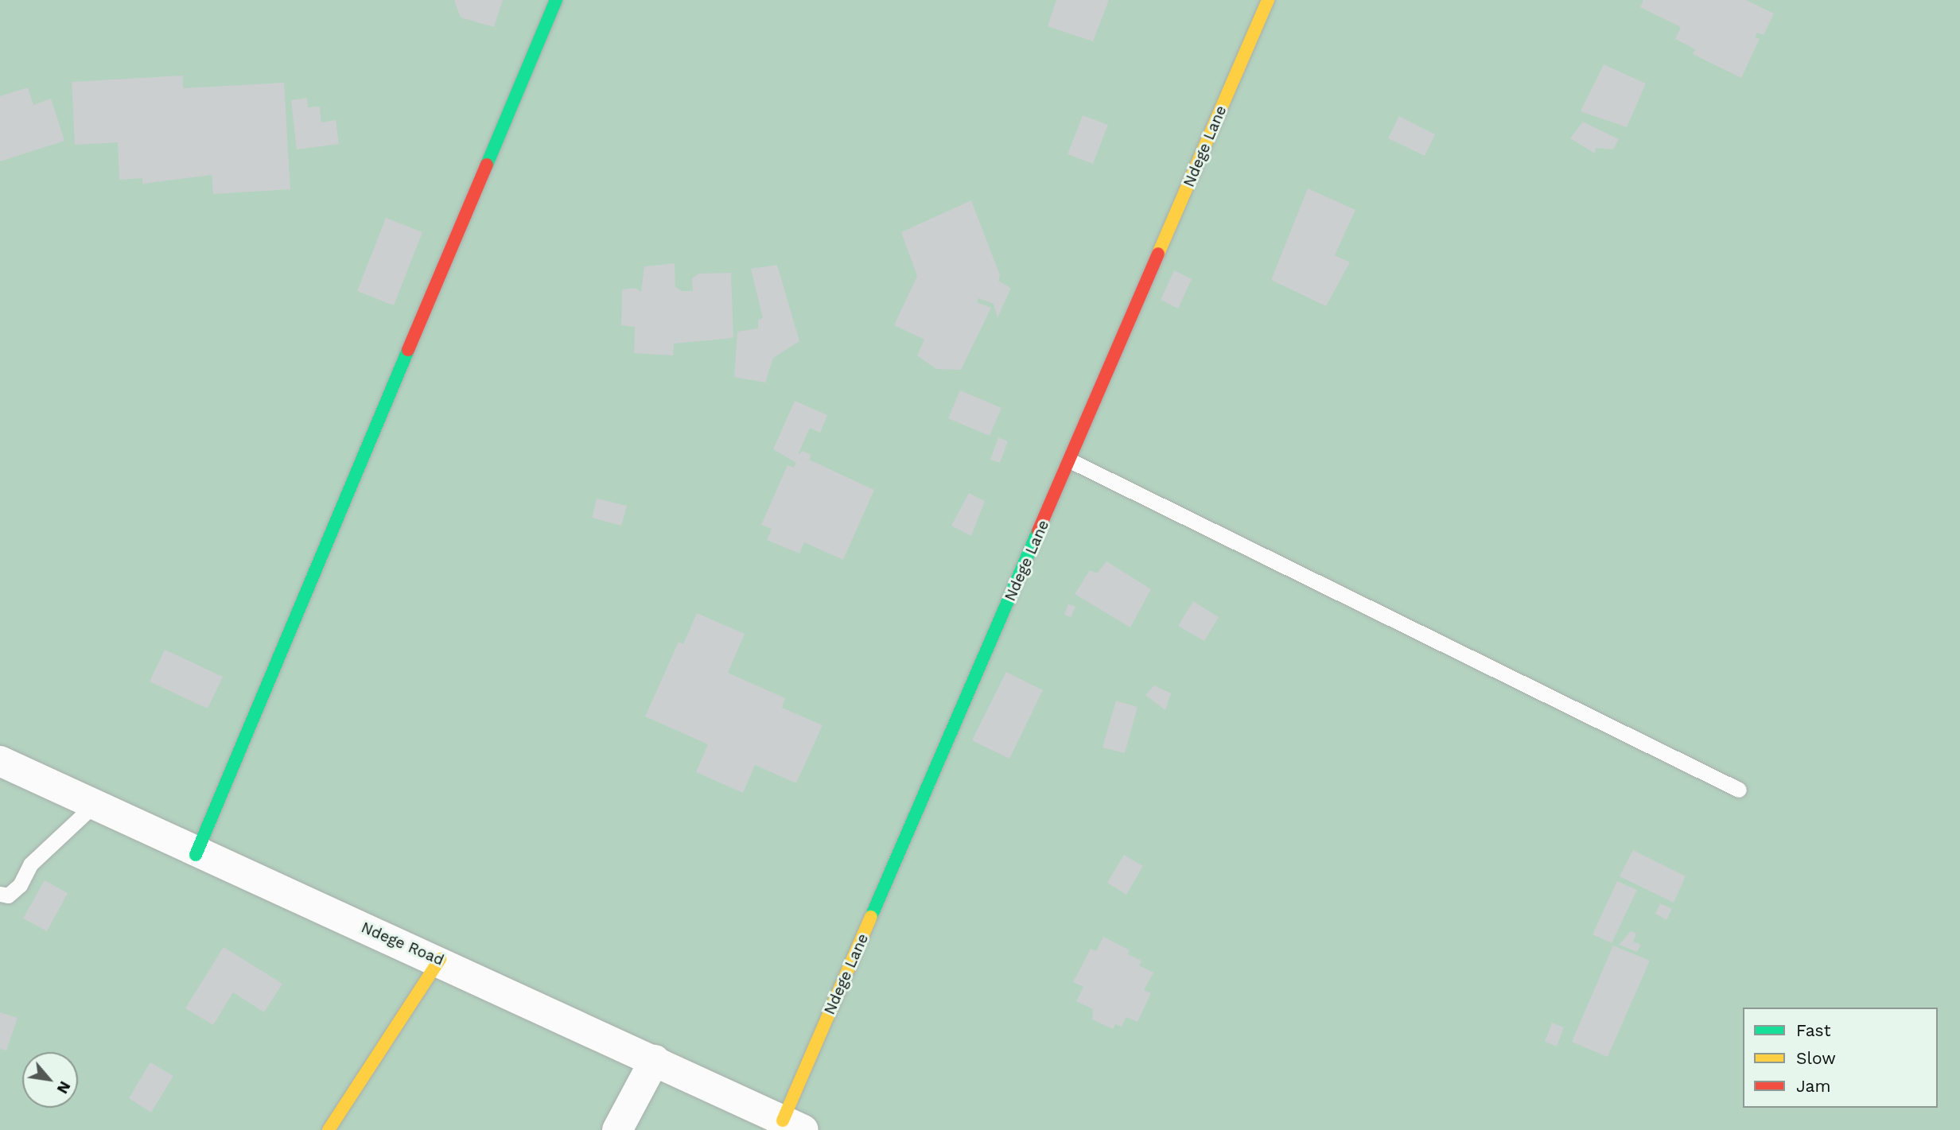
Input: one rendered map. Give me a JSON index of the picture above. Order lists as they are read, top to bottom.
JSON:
{
  "streets": {
    "street": ["Ndege Lane", "Ndege Road"]
  },
  "crossings": [
    ["Ndege Lane", "Ndege Road"]
  ],
  "legend": ["Fast", "Slow", "Jam"],
  "north": "bottom right"
}
